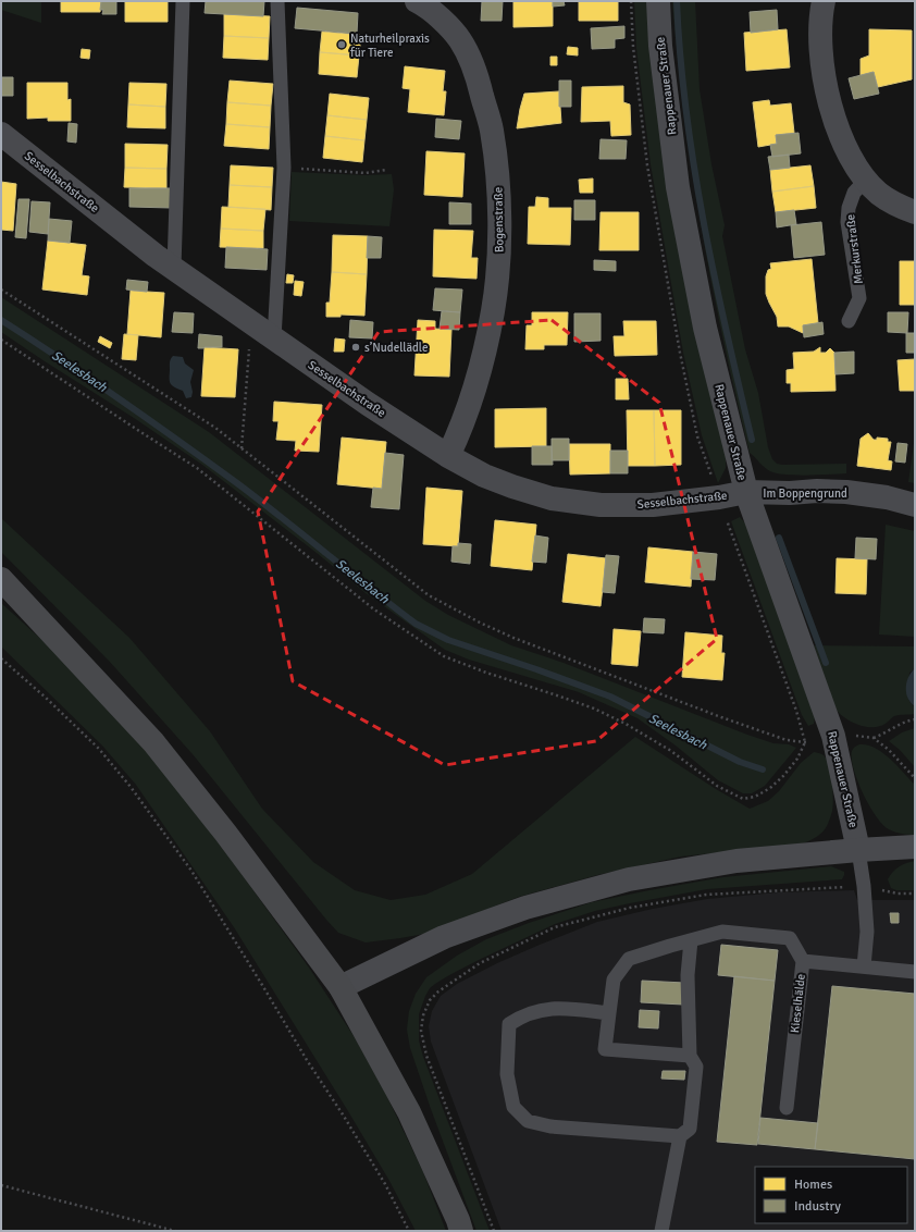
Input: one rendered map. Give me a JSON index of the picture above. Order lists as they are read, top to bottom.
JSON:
{
  "streets": {
    "street": [
      "Rappenauer Straße",
      "Sesselbachstraße",
      "Bogenstraße",
      "Im Boppengrund"
    ],
    "lane": ["Merkurstraße", "Kieselhälde"]
  },
  "crossings": [
    ["Rappenauer Straße", "Sesselbachstraße"],
    ["Rappenauer Straße", "Im Boppengrund"],
    ["Sesselbachstraße", "Bogenstraße"],
    ["Sesselbachstraße", "Im Boppengrund"]
  ],
  "water": ["Seelesbach"],
  "places": ["Naturheilpraxis für Tiere", "s’Nudellädle"],
  "legend": ["Homes", "Industry"]
}
